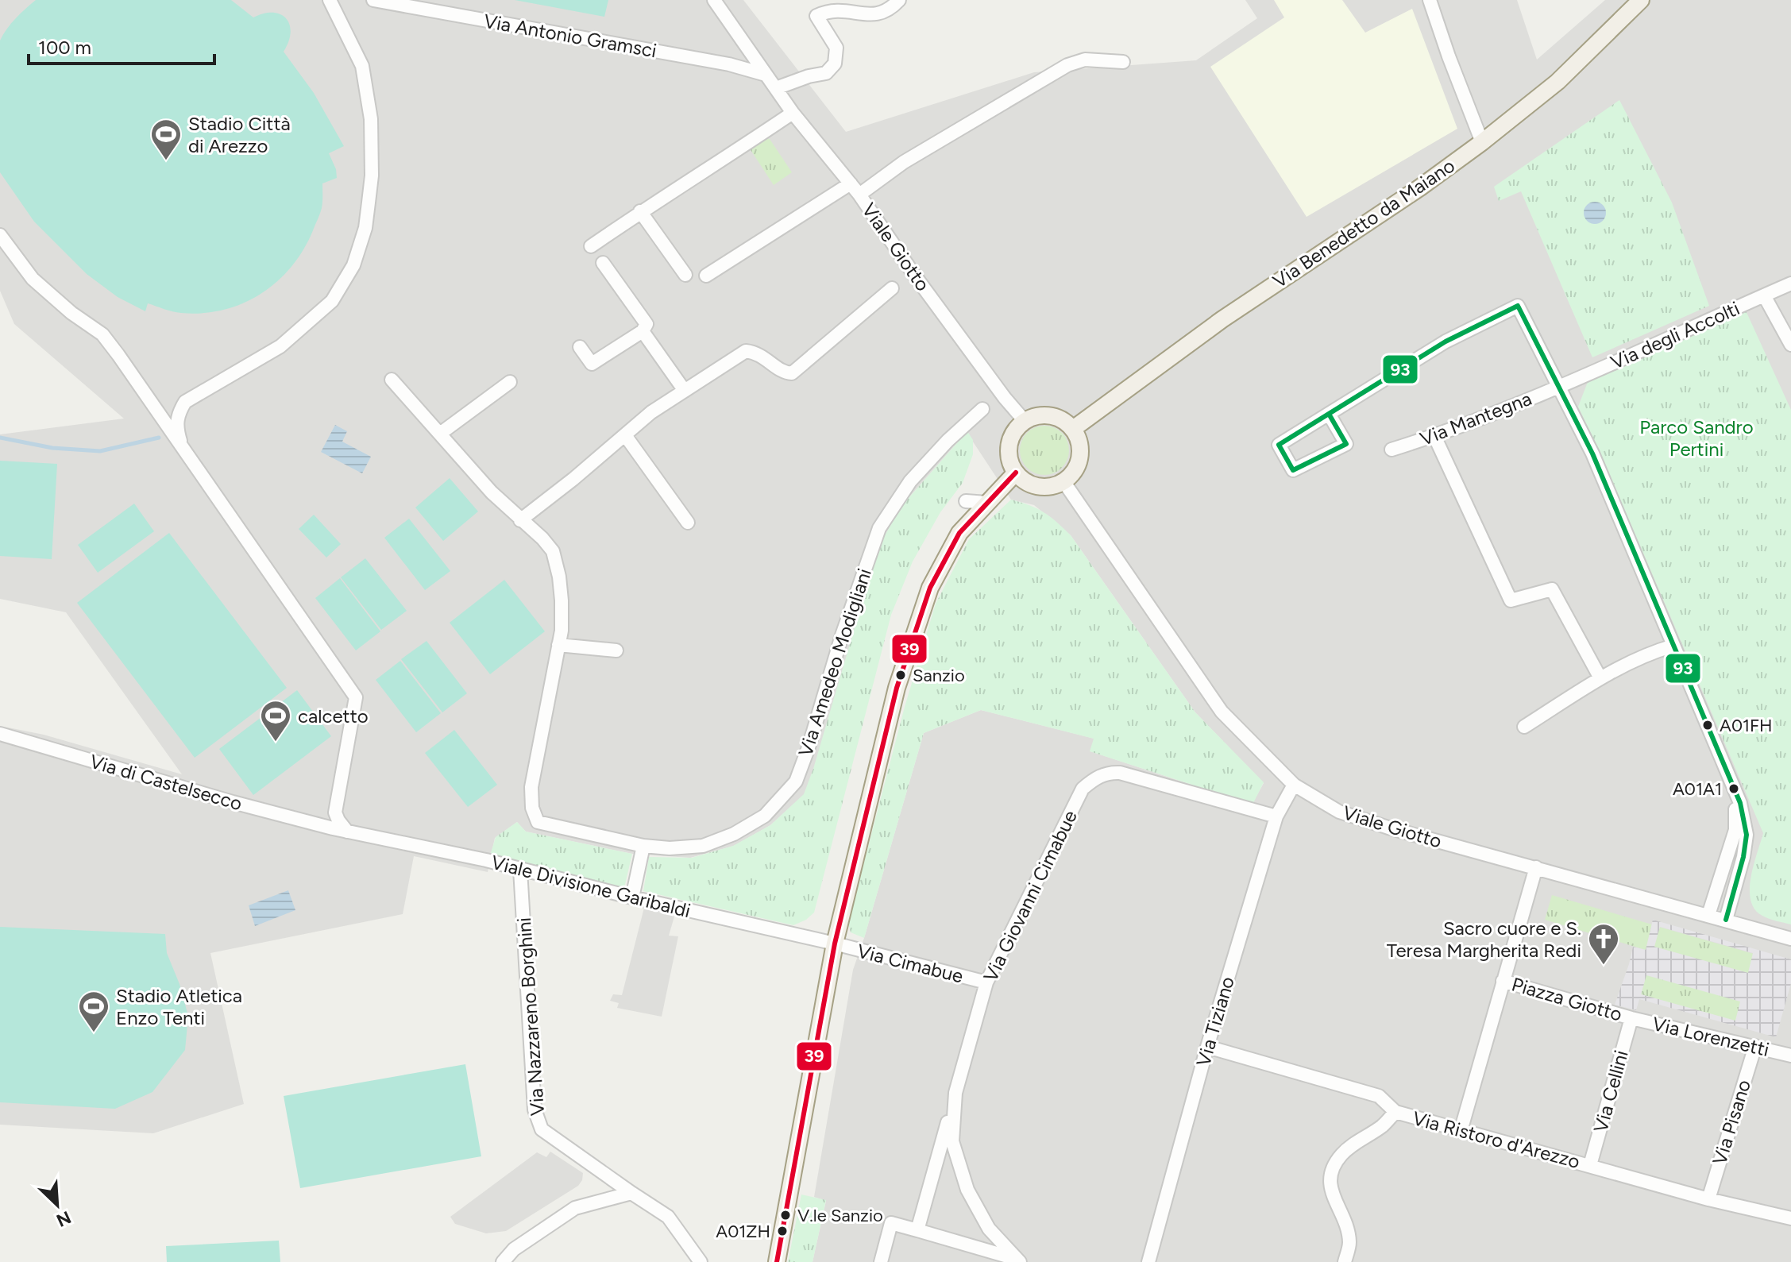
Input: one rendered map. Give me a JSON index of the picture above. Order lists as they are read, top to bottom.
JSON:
{
  "streets": {
    "main road": ["Via Benedetto da Maiano"],
    "street": [
      "Via Antonio Gramsci",
      "Viale Giotto",
      "Via degli Accolti",
      "Via Mantegna",
      "Via Amedeo Modigliani",
      "Via di Castelsecco",
      "Viale Divisione Garibaldi",
      "Via Giovanni Cimabue",
      "Via Cimabue",
      "Piazza Giotto",
      "Via Nazzareno Borghini",
      "Via Tiziano",
      "Via Lorenzetti",
      "Via Cellini",
      "Via Pisano",
      "Via Ristoro d'Arezzo"
    ]
  },
  "crossings": [
    ["Via Antonio Gramsci", "Viale Giotto"],
    ["Via Benedetto da Maiano", "Viale Giotto"],
    ["Viale Giotto", "Via Tiziano"],
    ["Via degli Accolti", "Via Mantegna"],
    ["Via di Castelsecco", "Viale Divisione Garibaldi"],
    ["Viale Divisione Garibaldi", "Via Cimabue"],
    ["Viale Divisione Garibaldi", "Via Nazzareno Borghini"],
    ["Via Giovanni Cimabue", "Via Cimabue"],
    ["Via Giovanni Cimabue", "Via Tiziano"],
    ["Piazza Giotto", "Via Lorenzetti"],
    ["Piazza Giotto", "Via Cellini"],
    ["Via Tiziano", "Via Ristoro d'Arezzo"],
    ["Via Lorenzetti", "Via Cellini"],
    ["Via Lorenzetti", "Via Pisano"],
    ["Via Cellini", "Via Ristoro d'Arezzo"],
    ["Via Pisano", "Via Ristoro d'Arezzo"]
  ],
  "parks": ["Parco Sandro Pertini"],
  "places": {
    "sports": ["Stadio Città di Arezzo", "calcetto", "Stadio Atletica Enzo Tenti"],
    "other": [
      "Sanzio",
      "A01FH",
      "A01A1",
      "V.le Sanzio",
      "A01ZH"
    ],
    "church": ["Sacro cuore e S. Teresa Margherita Redi"]
  },
  "lines": ["transit line 93", "transit line 39"],
  "scale_bar": "100 m",
  "north": "bottom right"
}
